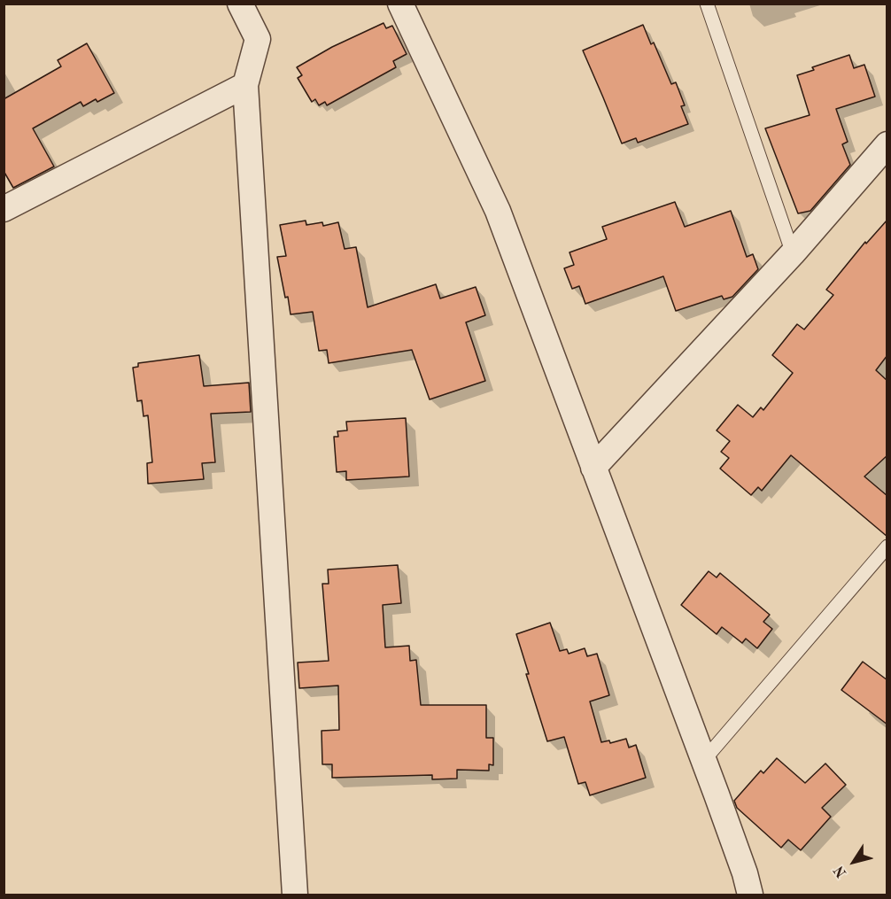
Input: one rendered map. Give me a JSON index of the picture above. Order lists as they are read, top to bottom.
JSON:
{
  "north": "bottom left"
}
